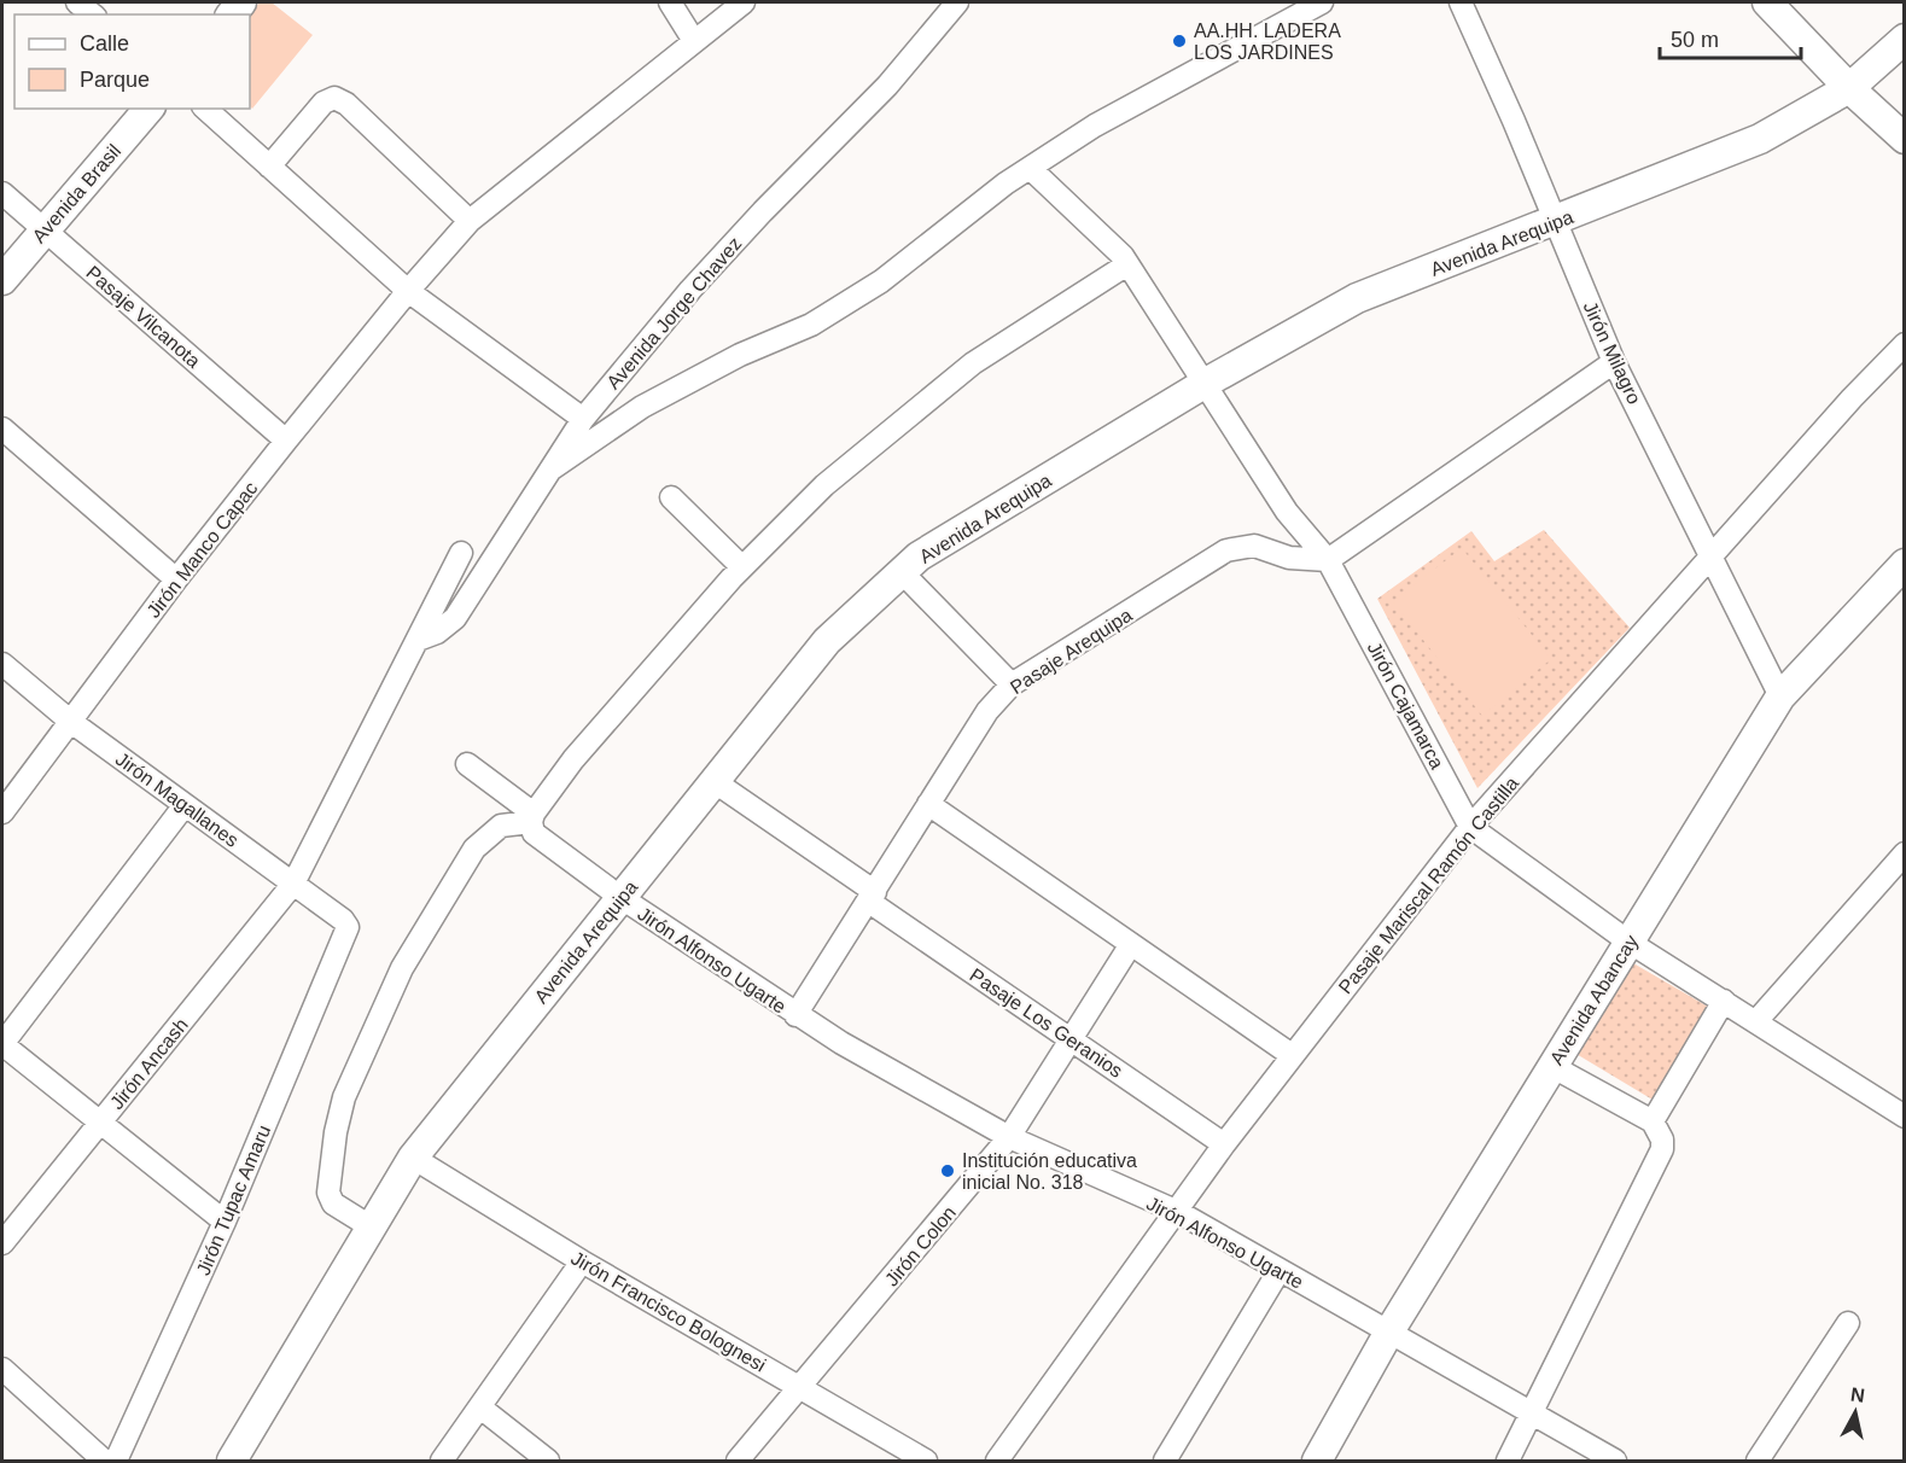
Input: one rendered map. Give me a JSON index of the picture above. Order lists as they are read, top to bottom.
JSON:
{
  "streets": {
    "main road": ["Avenida Brasil", "Avenida Arequipa", "Avenida Abancay"],
    "street": [
      "Avenida Jorge Chavez",
      "Pasaje Vilcanota",
      "Jirón Milagro",
      "Jirón Manco Capac",
      "Pasaje Arequipa",
      "Jirón Cajamarca",
      "Jirón Magallanes",
      "Pasaje Mariscal Ramón Castilla",
      "Jirón Alfonso Ugarte",
      "Pasaje Los Geranios",
      "Jirón Ancash",
      "Jirón Tupac Amaru",
      "Jirón Colon",
      "Jirón Francisco Bolognesi"
    ]
  },
  "crossings": [
    ["Avenida Brasil", "Pasaje Vilcanota"],
    ["Avenida Arequipa", "Jirón Milagro"],
    ["Avenida Arequipa", "Jirón Cajamarca"],
    ["Avenida Arequipa", "Jirón Alfonso Ugarte"],
    ["Avenida Arequipa", "Pasaje Los Geranios"],
    ["Avenida Arequipa", "Jirón Francisco Bolognesi"],
    ["Avenida Jorge Chavez", "Jirón Ancash"],
    ["Pasaje Vilcanota", "Jirón Manco Capac"],
    ["Jirón Milagro", "Pasaje Mariscal Ramón Castilla"],
    ["Jirón Milagro", "Avenida Abancay"],
    ["Jirón Manco Capac", "Jirón Magallanes"],
    ["Pasaje Arequipa", "Jirón Cajamarca"],
    ["Pasaje Arequipa", "Jirón Alfonso Ugarte"],
    ["Pasaje Arequipa", "Pasaje Los Geranios"],
    ["Jirón Cajamarca", "Pasaje Mariscal Ramón Castilla"],
    ["Jirón Cajamarca", "Avenida Abancay"],
    ["Jirón Magallanes", "Jirón Ancash"],
    ["Jirón Magallanes", "Jirón Tupac Amaru"],
    ["Pasaje Mariscal Ramón Castilla", "Jirón Alfonso Ugarte"],
    ["Pasaje Mariscal Ramón Castilla", "Pasaje Los Geranios"],
    ["Jirón Alfonso Ugarte", "Avenida Abancay"],
    ["Jirón Alfonso Ugarte", "Jirón Colon"],
    ["Pasaje Los Geranios", "Jirón Colon"],
    ["Jirón Colon", "Jirón Francisco Bolognesi"]
  ],
  "places": ["AA.HH. LADERA LOS JARDINES", "Institución educativa inicial No. 318"],
  "legend": ["Calle", "Parque"],
  "scale_bar": "50 m",
  "north": "top"
}
